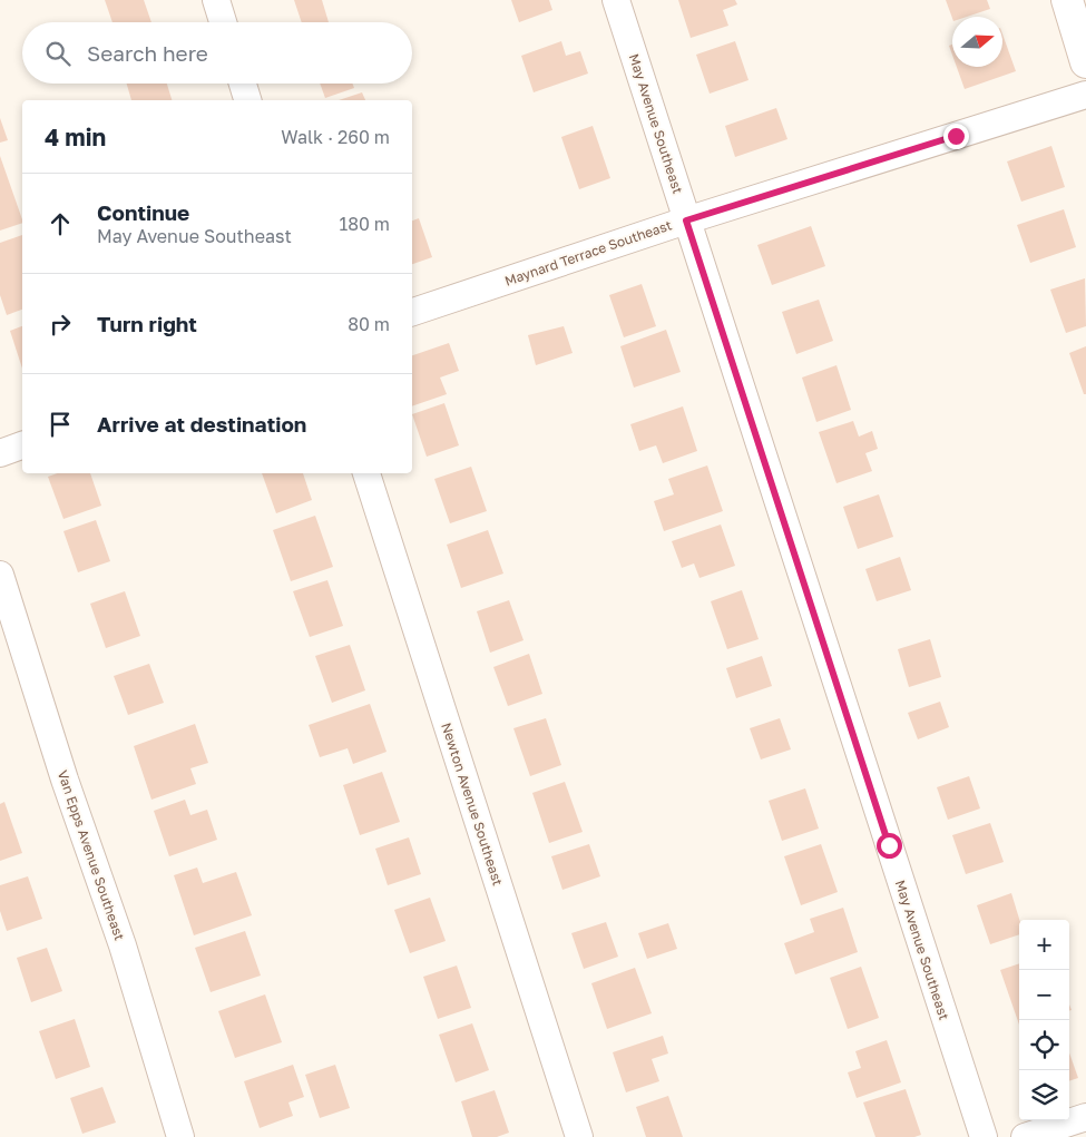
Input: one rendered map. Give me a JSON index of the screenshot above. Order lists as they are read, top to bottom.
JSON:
{
  "streets": {
    "street": [
      "May Avenue Southeast",
      "Maynard Terrace Southeast",
      "Newton Avenue Southeast",
      "Van Epps Avenue Southeast"
    ]
  },
  "crossings": [
    ["May Avenue Southeast", "Maynard Terrace Southeast"]
  ],
  "north": "right",
  "page": {
    "search": "Search here",
    "heading": ["4 min", "Walk · 260 m"],
    "list": [
      ["Continue", "May Avenue Southeast", "180 m"],
      ["Turn right", "80 m"],
      "Arrive at destination"
    ],
    "map_buttons": ["+", "−"]
  }
}
